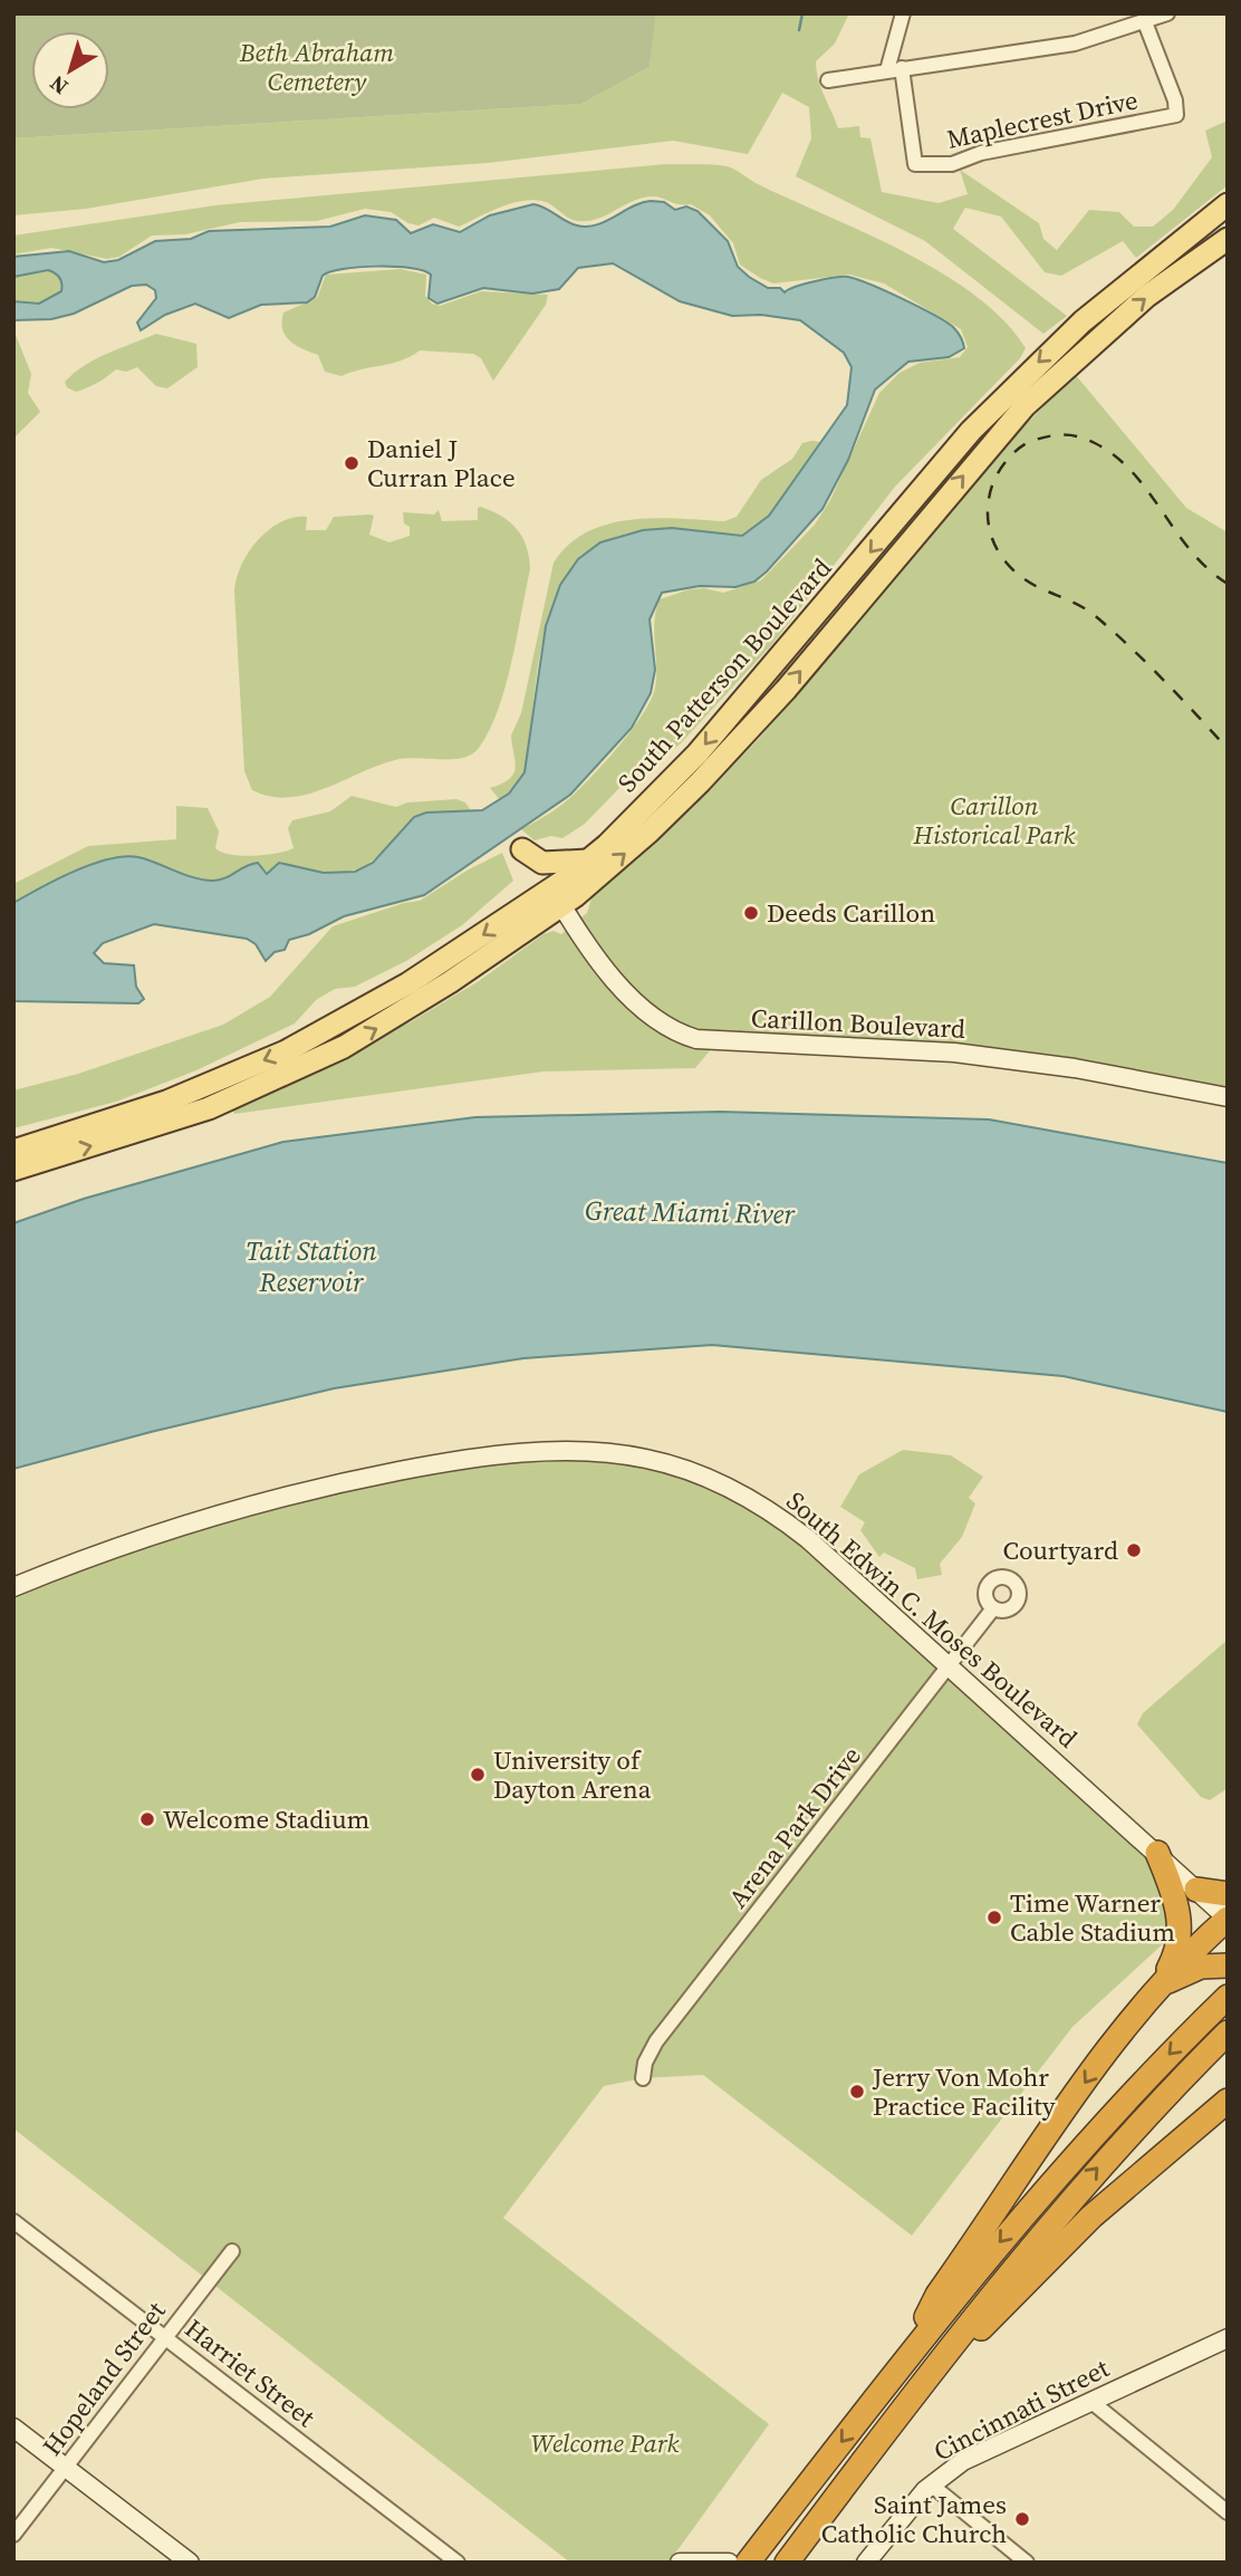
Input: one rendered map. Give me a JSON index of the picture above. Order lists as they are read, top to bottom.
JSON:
{
  "streets": {
    "main road": [
      "South Patterson Boulevard",
      "Carillon Boulevard",
      "South Edwin C. Moses Boulevard",
      "Cincinnati Street"
    ],
    "street": [
      "Maplecrest Drive",
      "Arena Park Drive",
      "Harriet Street",
      "Hopeland Street"
    ]
  },
  "crossings": [
    ["South Patterson Boulevard", "Carillon Boulevard"],
    ["South Edwin C. Moses Boulevard", "Arena Park Drive"],
    ["Harriet Street", "Hopeland Street"]
  ],
  "water": ["Great Miami River", "Tait Station Reservoir"],
  "parks": ["Beth Abraham Cemetery", "Carillon Historical Park", "Welcome Park"],
  "places": [
    "Daniel J Curran Place",
    "Deeds Carillon",
    "Courtyard",
    "University of Dayton Arena",
    "Welcome Stadium",
    "Time Warner Cable Stadium",
    "Jerry Von Mohr Practice Facility",
    "Saint James Catholic Church"
  ],
  "north": "bottom left"
}
